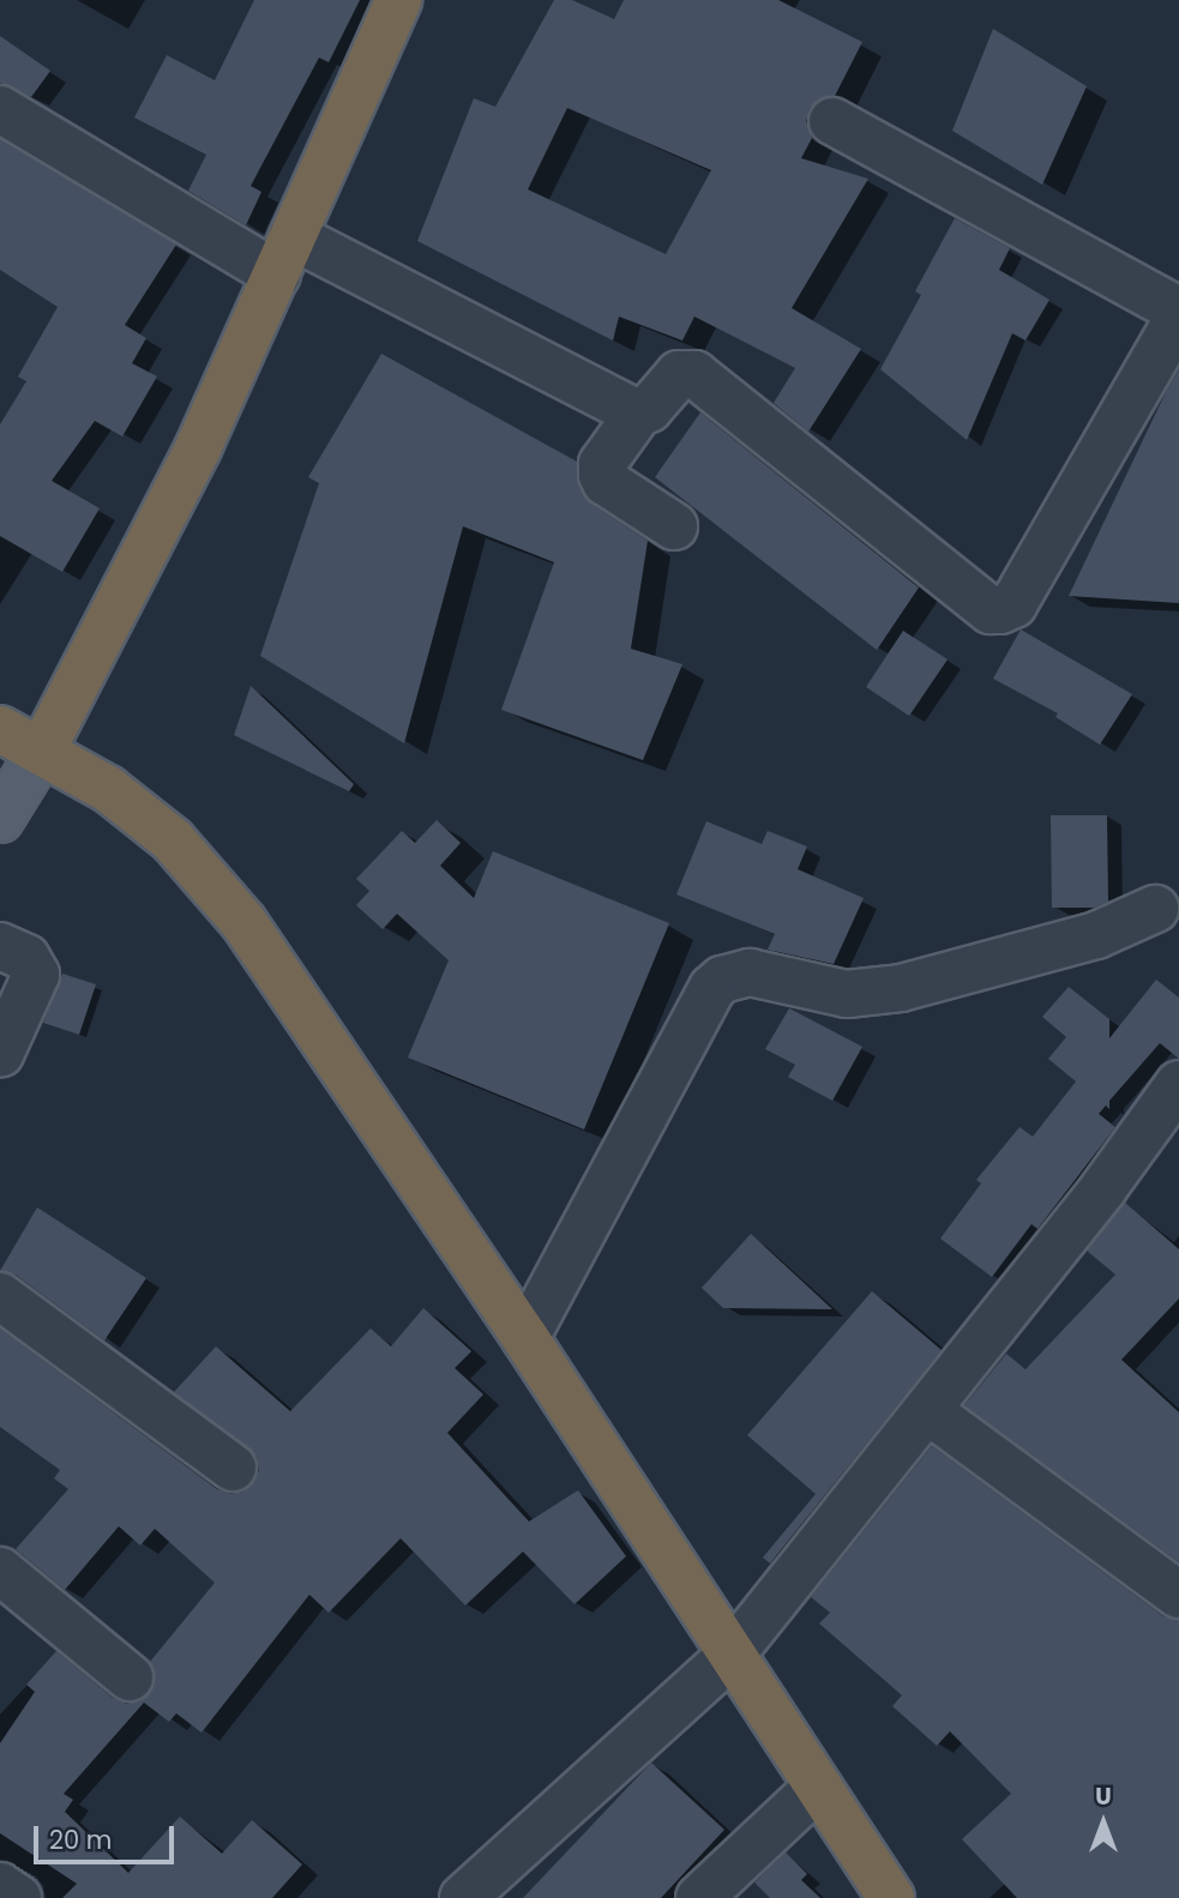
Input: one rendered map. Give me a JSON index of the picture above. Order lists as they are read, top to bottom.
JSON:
{
  "scale_bar": "20 m",
  "north": "top"
}
